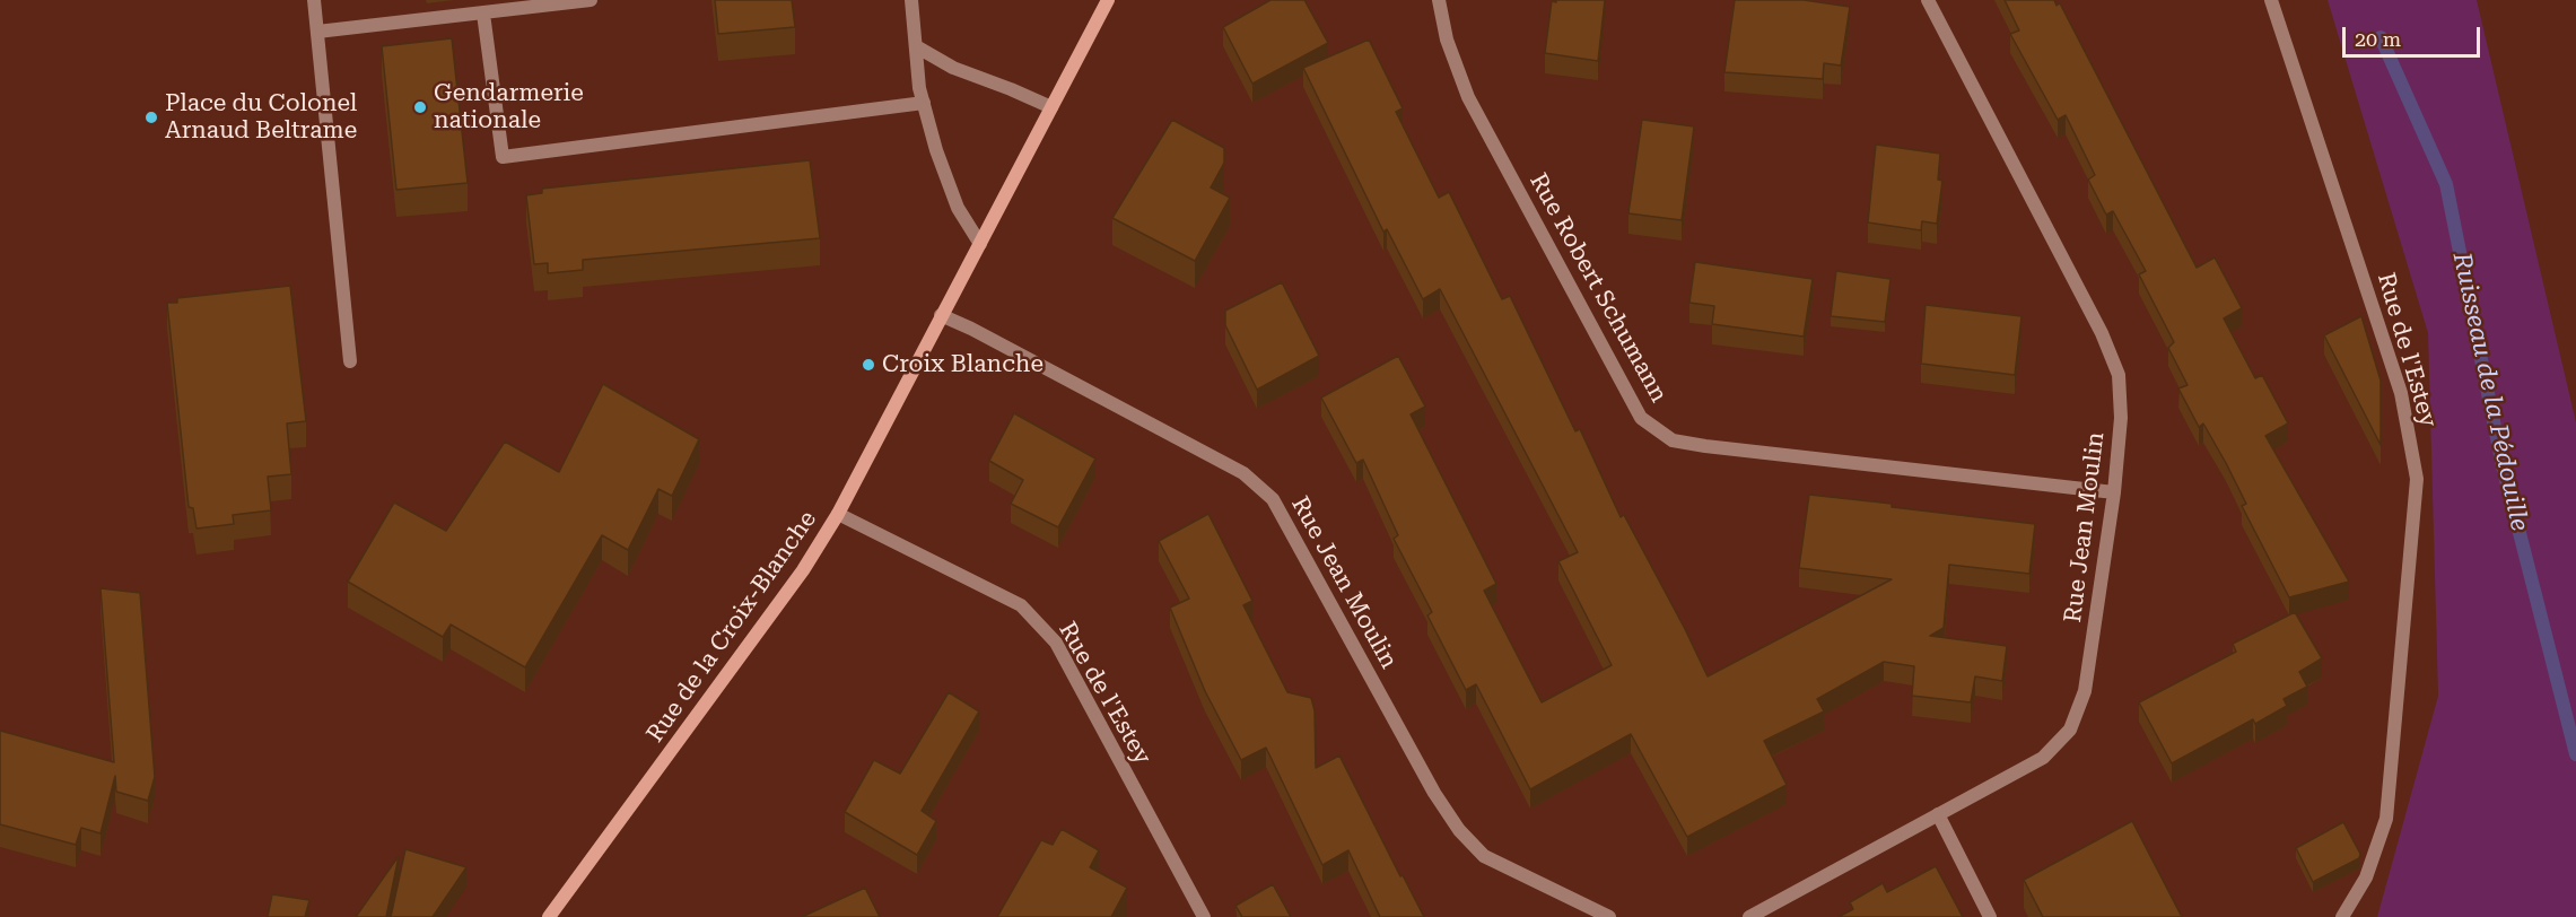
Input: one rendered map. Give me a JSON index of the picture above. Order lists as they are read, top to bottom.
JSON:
{
  "streets": {
    "main road": ["Rue de la Croix-Blanche"],
    "street": ["Rue Robert Schumann", "Rue de l'Estey", "Rue Jean Moulin"]
  },
  "crossings": [
    ["Rue Robert Schumann", "Rue Jean Moulin"],
    ["Rue de l'Estey", "Rue de la Croix-Blanche"],
    ["Rue Jean Moulin", "Rue de la Croix-Blanche"]
  ],
  "water": ["Ruisseau de la Pédouille"],
  "places": ["Gendarmerie nationale", "Place du Colonel Arnaud Beltrame", "Croix Blanche"],
  "scale_bar": "20 m"
}
